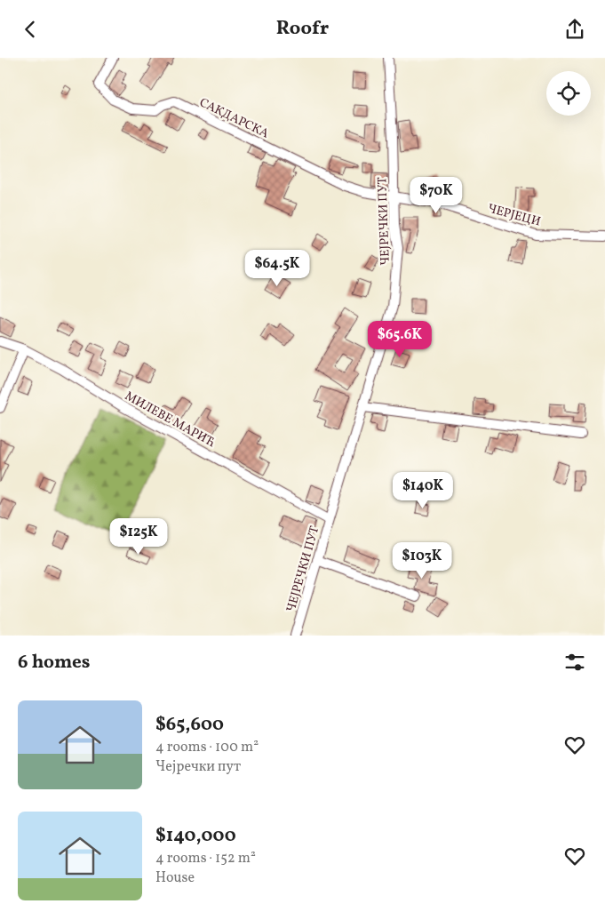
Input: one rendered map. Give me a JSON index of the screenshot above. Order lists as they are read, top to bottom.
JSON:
{
  "streets": {
    "street": [
      "САКДАРСКА",
      "ЧЕРЈЕЦИ",
      "ЧЕЈРЕЧКИ ПУТ",
      "МИЛЕВЕ МAРИЋ"
    ]
  },
  "crossings": [
    ["САКДАРСКА", "ЧЕРЈЕЦИ"],
    ["САКДАРСКА", "ЧЕЈРЕЧКИ ПУТ"],
    ["ЧЕРЈЕЦИ", "ЧЕЈРЕЧКИ ПУТ"],
    ["ЧЕЈРЕЧКИ ПУТ", "МИЛЕВЕ МAРИЋ"]
  ],
  "page": {
    "header": "Roofr",
    "price": [
      "$70K",
      "$64.5K",
      "$65.6K",
      "$140K",
      "$125K",
      "$103K"
    ],
    "heading": "6 homes",
    "list": [
      {
        "name": "$65,600",
        "note": "4 rooms · 100 m² · Чејречки пут"
      },
      {
        "name": "$140,000",
        "note": "4 rooms · 152 m² · House"
      }
    ]
  }
}
